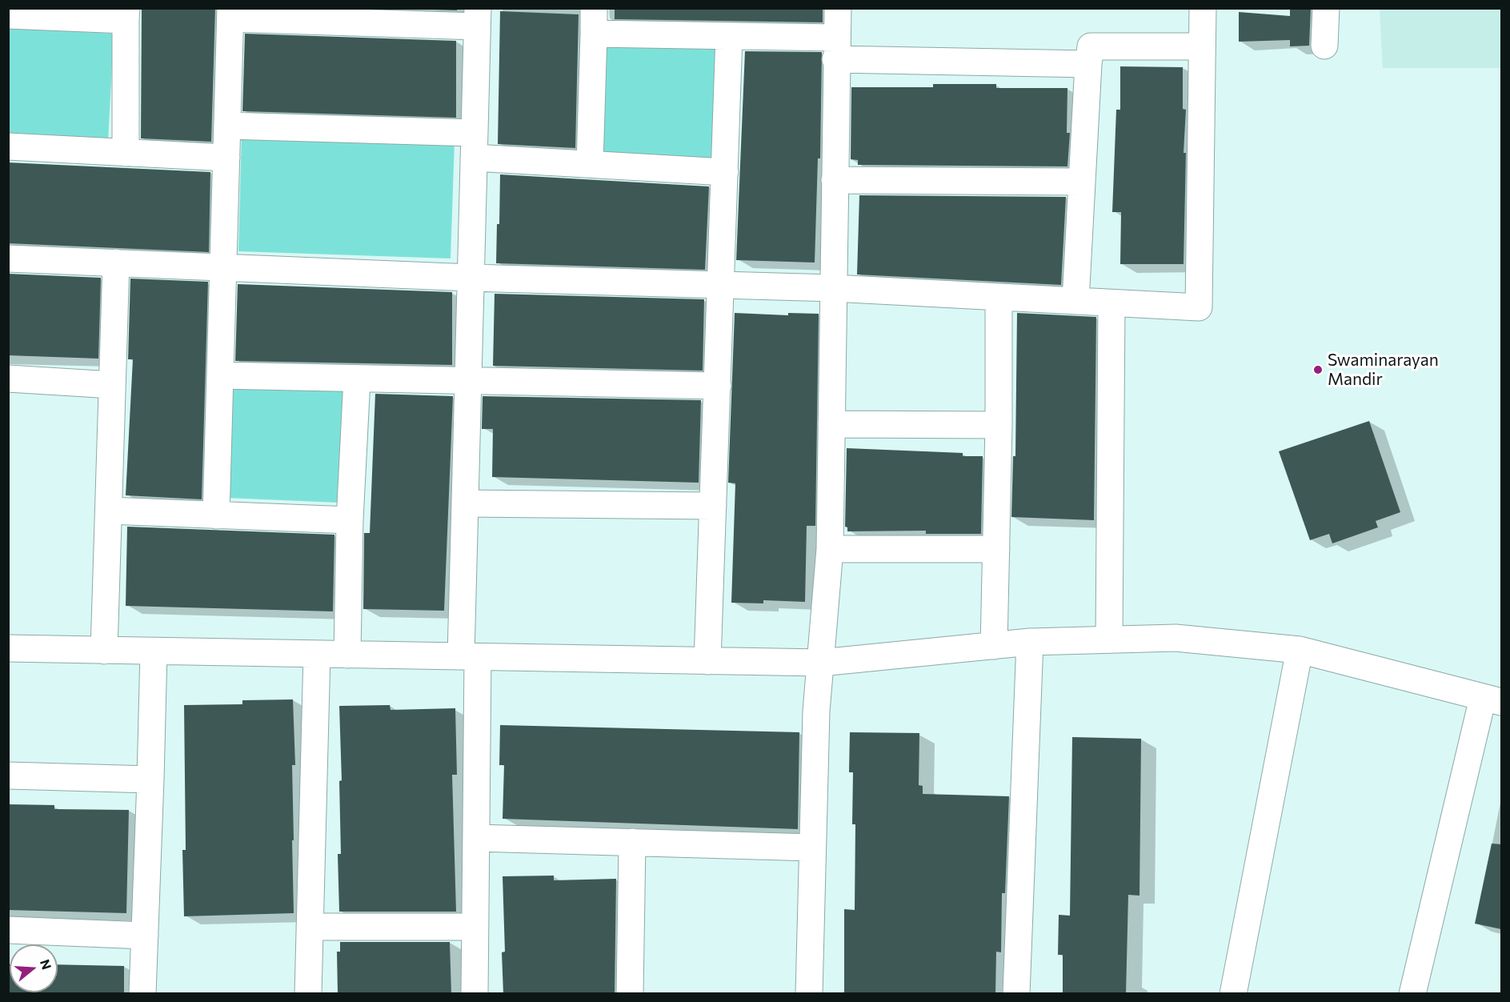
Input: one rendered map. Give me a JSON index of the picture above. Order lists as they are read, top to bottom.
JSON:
{
  "places": ["Swaminarayan Mandir"],
  "north": "right"
}
